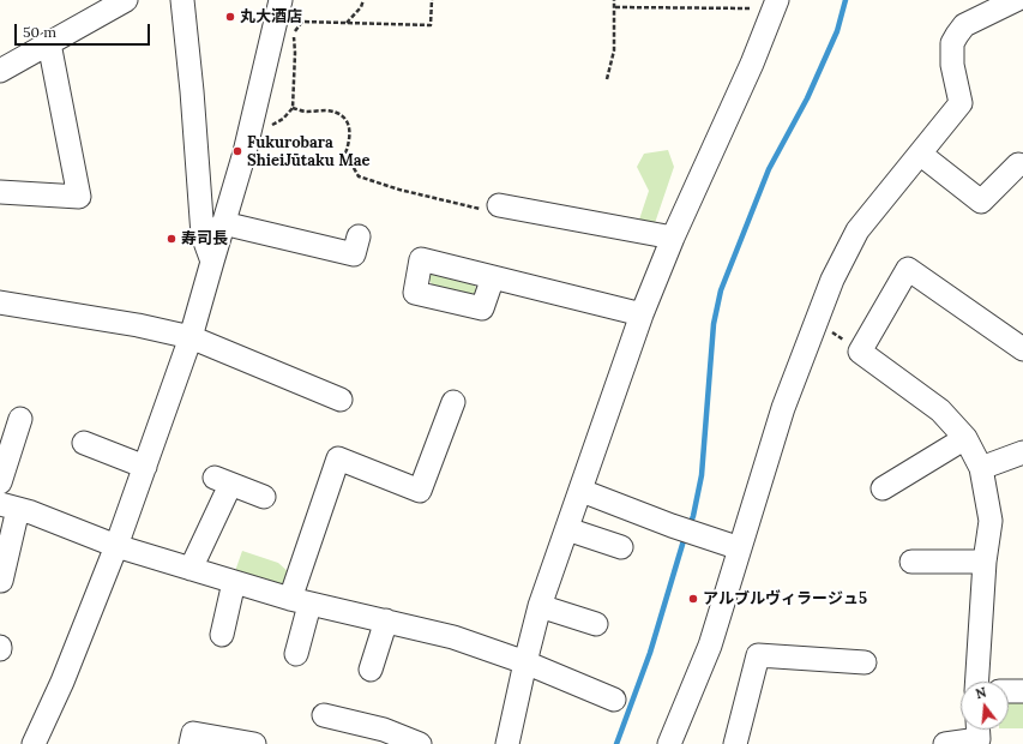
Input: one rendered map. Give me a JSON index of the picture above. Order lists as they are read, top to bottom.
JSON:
{
  "places": [
    "丸大酒店",
    "Fukurobara ShieiJūtaku Mae",
    "寿司長",
    "アルブルヴィラージュ5"
  ],
  "scale_bar": "50 m",
  "north": "top"
}
